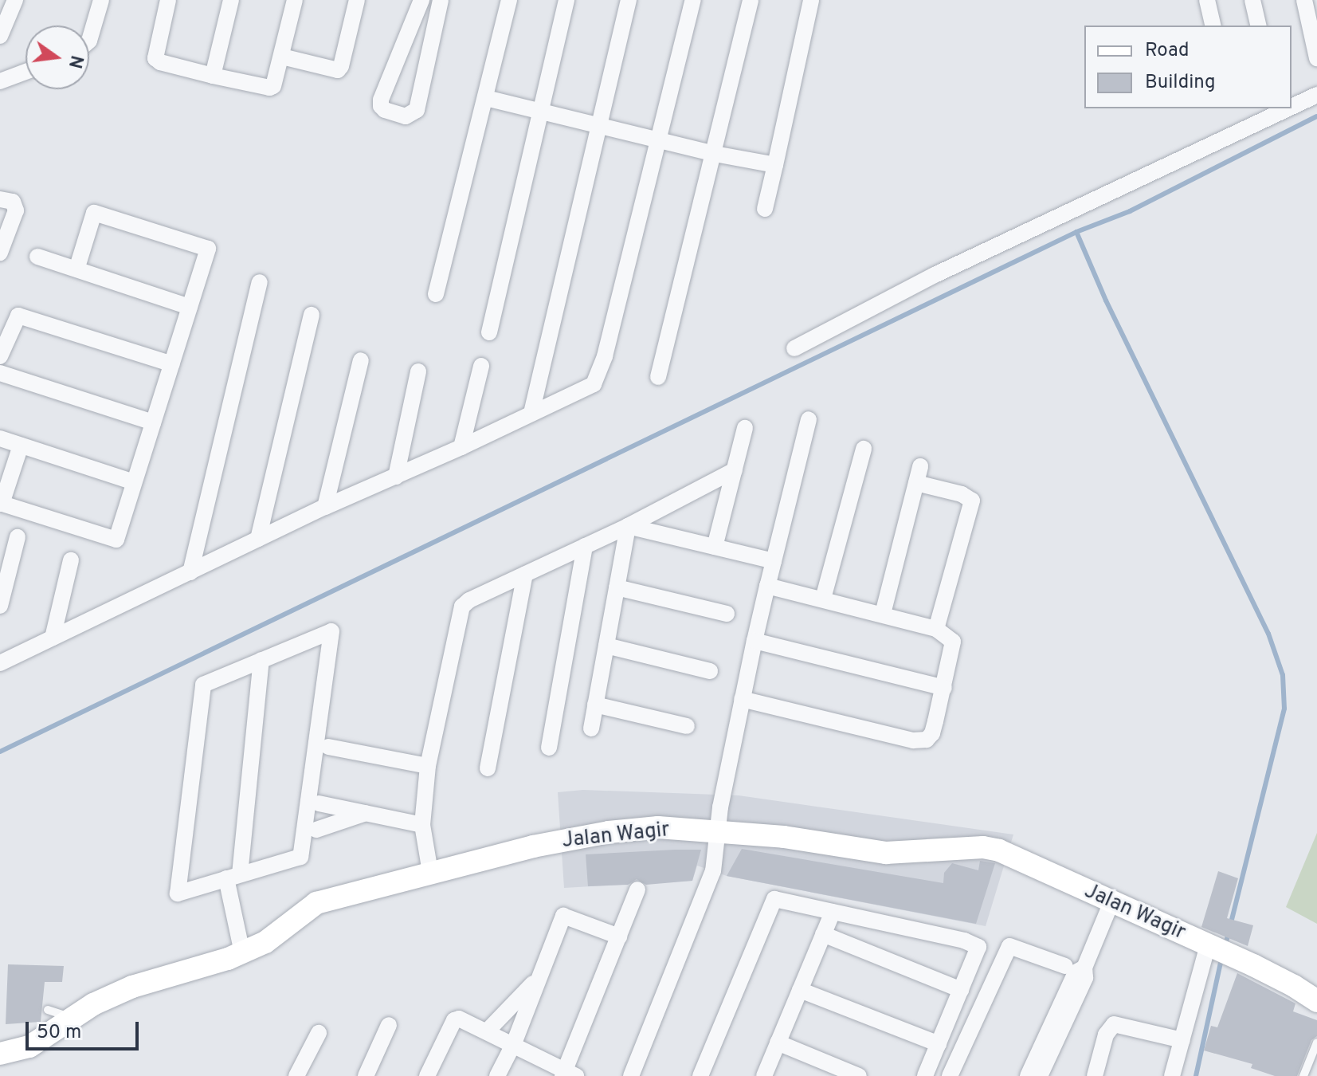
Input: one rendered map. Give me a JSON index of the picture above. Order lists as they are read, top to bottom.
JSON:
{
  "streets": {
    "street": ["Jalan Wagir"]
  },
  "legend": ["Road", "Building"],
  "scale_bar": "50 m",
  "north": "right"
}
